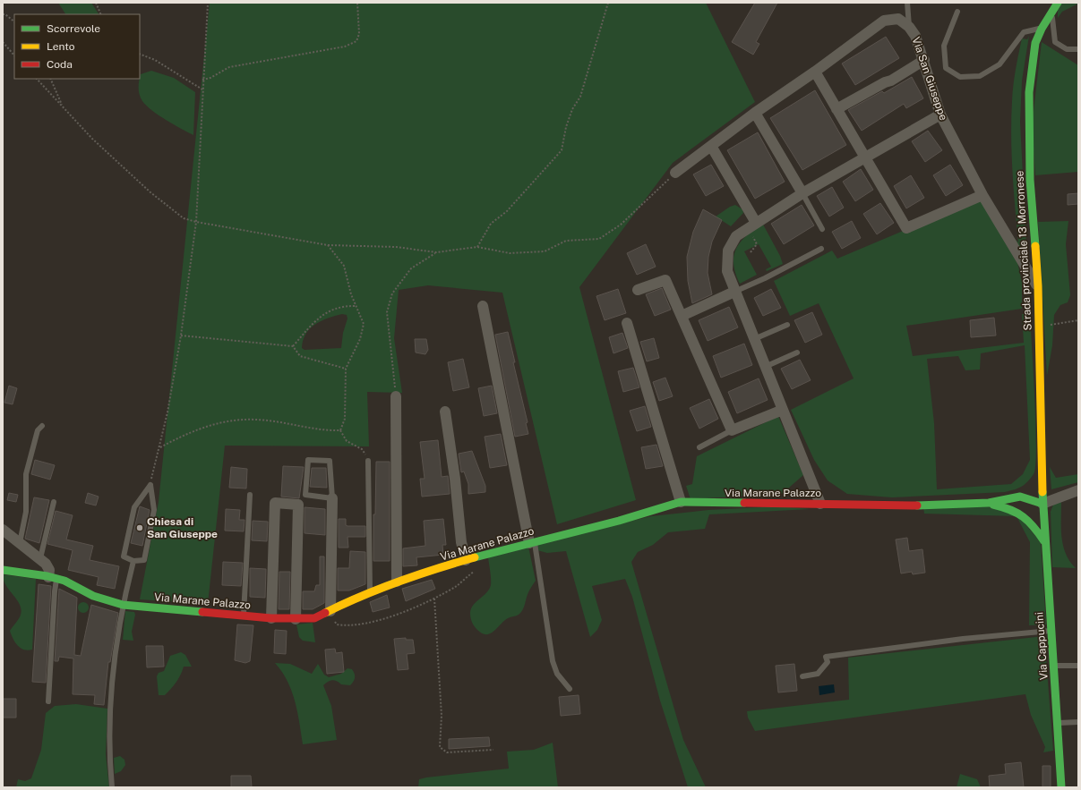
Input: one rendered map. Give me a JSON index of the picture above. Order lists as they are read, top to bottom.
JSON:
{
  "streets": {
    "main road": ["Strada provinciale 13 Morronese", "Via Marane Palazzo", "Via Cappucini"],
    "street": ["Via San Giuseppe"]
  },
  "crossings": [
    ["Via San Giuseppe", "Strada provinciale 13 Morronese"],
    ["Strada provinciale 13 Morronese", "Via Marane Palazzo"],
    ["Strada provinciale 13 Morronese", "Via Cappucini"],
    ["Via Marane Palazzo", "Via Cappucini"]
  ],
  "places": ["Chiesa di San Giuseppe"],
  "legend": ["Scorrevole", "Lento", "Coda"]
}
